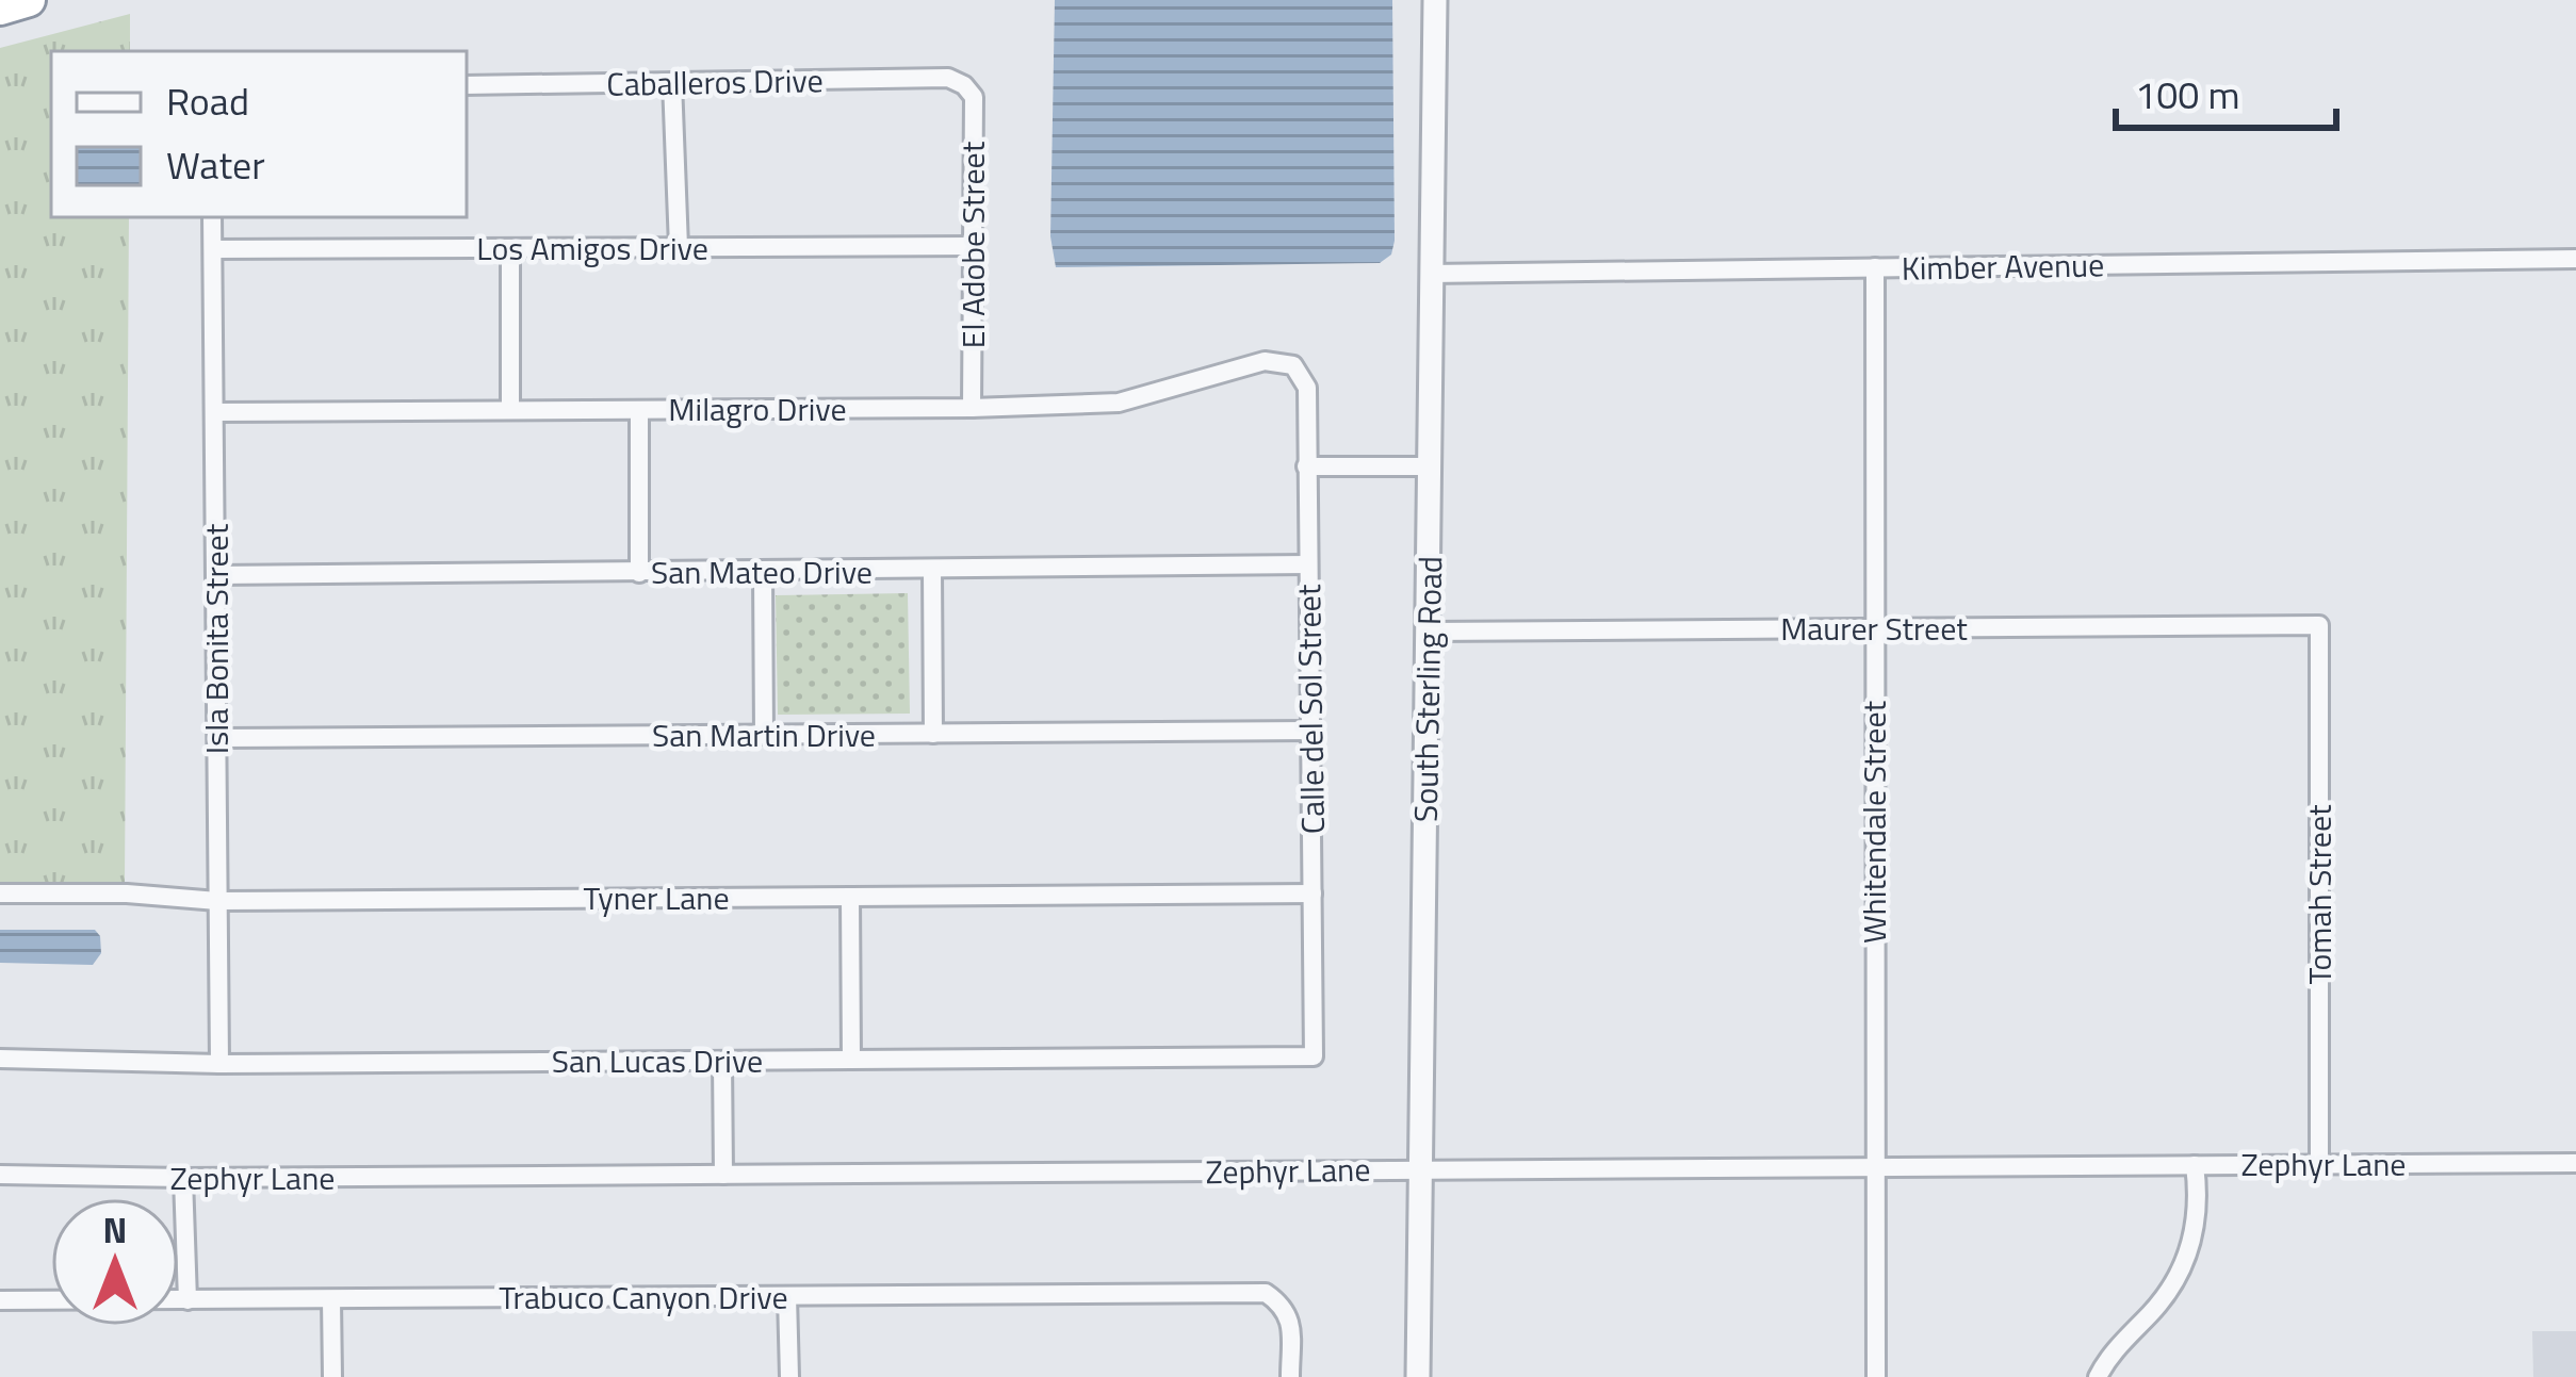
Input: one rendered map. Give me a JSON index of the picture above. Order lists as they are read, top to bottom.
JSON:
{
  "streets": {
    "street": [
      "Caballeros Drive",
      "El Adobe Street",
      "Los Amigos Drive",
      "Kimber Avenue",
      "Milagro Drive",
      "San Mateo Drive",
      "Maurer Street",
      "Isla Bonita Street",
      "South Sterling Road",
      "Calle del Sol Street",
      "San Martin Drive",
      "Whitendale Street",
      "Tomah Street",
      "Tyner Lane",
      "San Lucas Drive",
      "Zephyr Lane",
      "Trabuco Canyon Drive"
    ]
  },
  "crossings": [
    ["Caballeros Drive", "El Adobe Street"],
    ["El Adobe Street", "Los Amigos Drive"],
    ["El Adobe Street", "Milagro Drive"],
    ["Los Amigos Drive", "Isla Bonita Street"],
    ["Kimber Avenue", "South Sterling Road"],
    ["Kimber Avenue", "Whitendale Street"],
    ["Milagro Drive", "Isla Bonita Street"],
    ["Milagro Drive", "Calle del Sol Street"],
    ["San Mateo Drive", "Isla Bonita Street"],
    ["San Mateo Drive", "Calle del Sol Street"],
    ["Maurer Street", "South Sterling Road"],
    ["Maurer Street", "Whitendale Street"],
    ["Maurer Street", "Tomah Street"],
    ["Isla Bonita Street", "San Martin Drive"],
    ["Isla Bonita Street", "Tyner Lane"],
    ["Isla Bonita Street", "San Lucas Drive"],
    ["South Sterling Road", "Zephyr Lane"],
    ["Calle del Sol Street", "San Martin Drive"],
    ["Calle del Sol Street", "Tyner Lane"],
    ["Calle del Sol Street", "San Lucas Drive"],
    ["Whitendale Street", "Zephyr Lane"],
    ["Tomah Street", "Zephyr Lane"]
  ],
  "legend": ["Road", "Water"],
  "scale_bar": "100 m",
  "north": "top"
}
